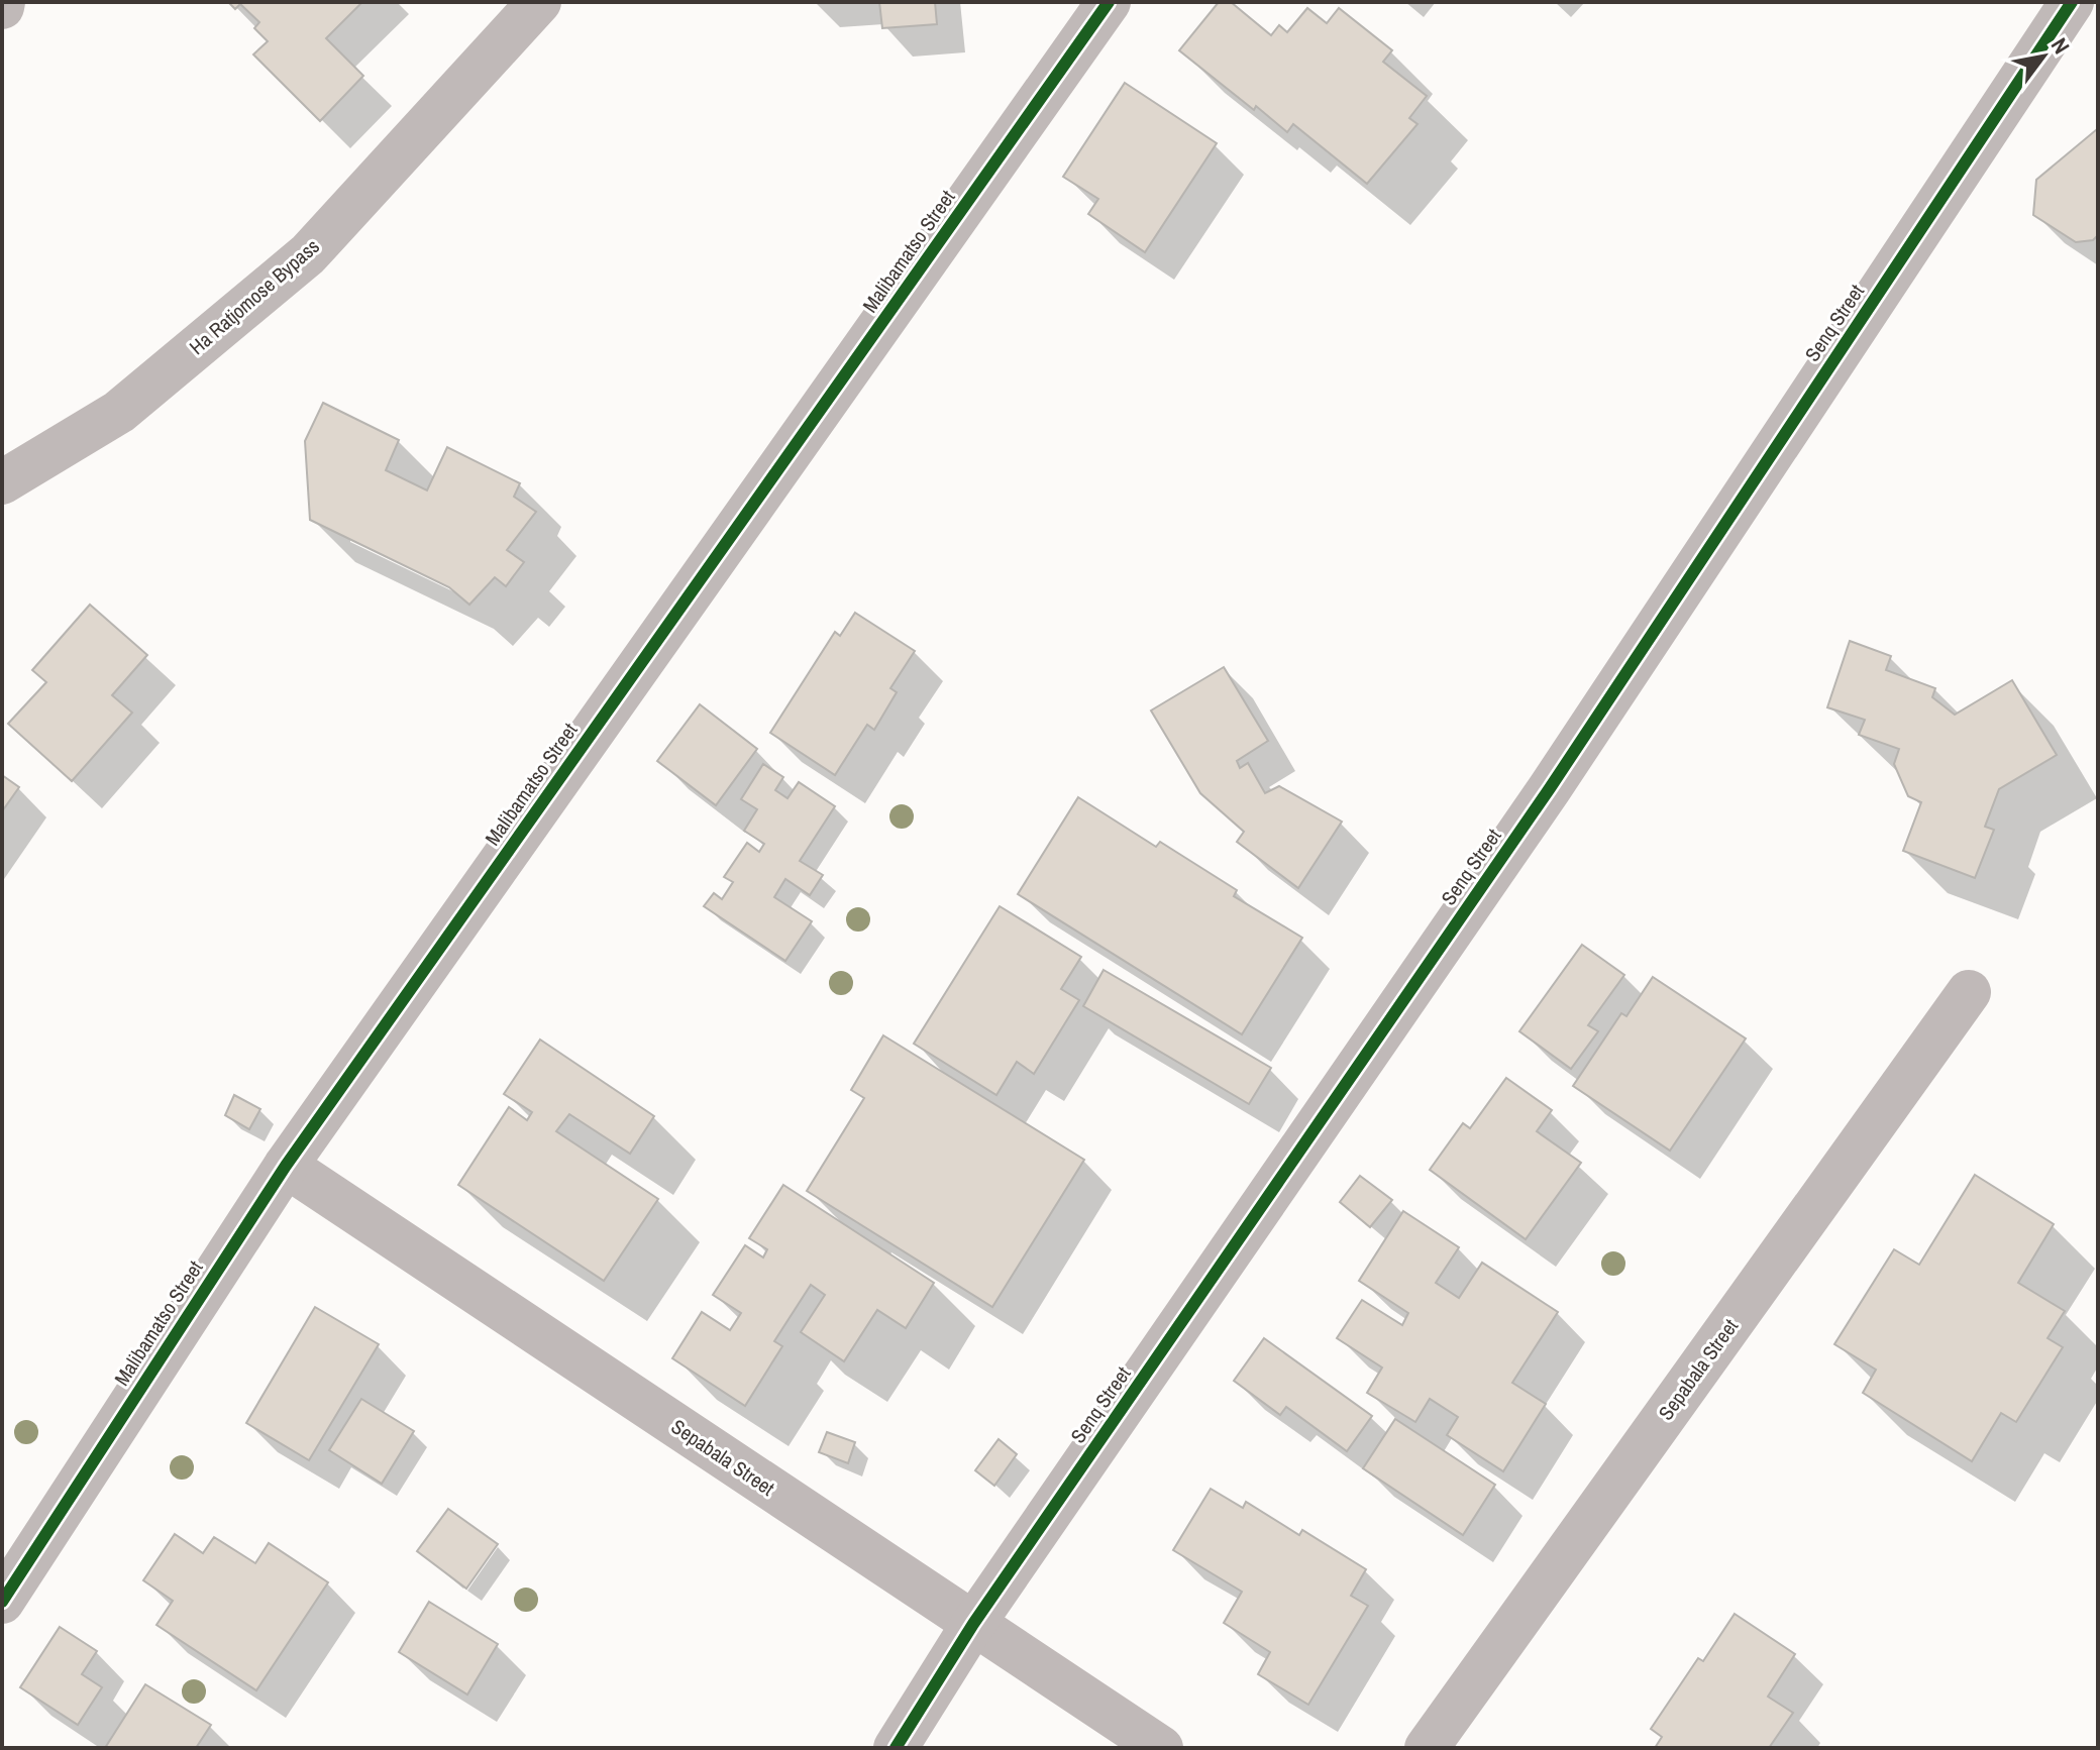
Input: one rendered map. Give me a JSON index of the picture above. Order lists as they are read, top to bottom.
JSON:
{
  "streets": {
    "street": [
      "Malibamatso Street",
      "Ha Ratjomose Bypass",
      "Senq Street",
      "Sepabala Street"
    ]
  },
  "crossings": [
    ["Malibamatso Street", "Sepabala Street"],
    ["Senq Street", "Sepabala Street"]
  ],
  "north": "top right"
}
